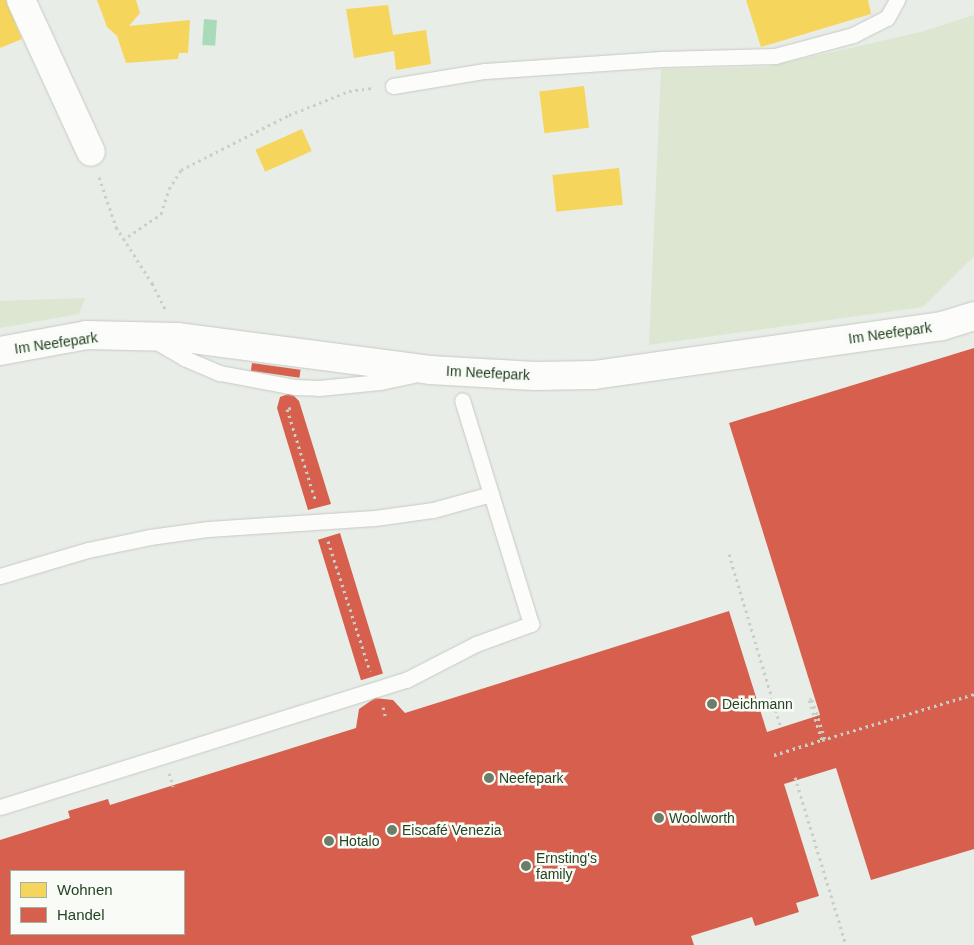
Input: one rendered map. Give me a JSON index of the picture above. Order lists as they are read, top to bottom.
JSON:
{
  "streets": {
    "street": ["Im Neefepark"]
  },
  "places": [
    "Deichmann",
    "Neefepark",
    "Woolworth",
    "Eiscafé Venezia",
    "Hotalo",
    "Ernsting's family"
  ],
  "legend": ["Wohnen", "Handel"]
}
